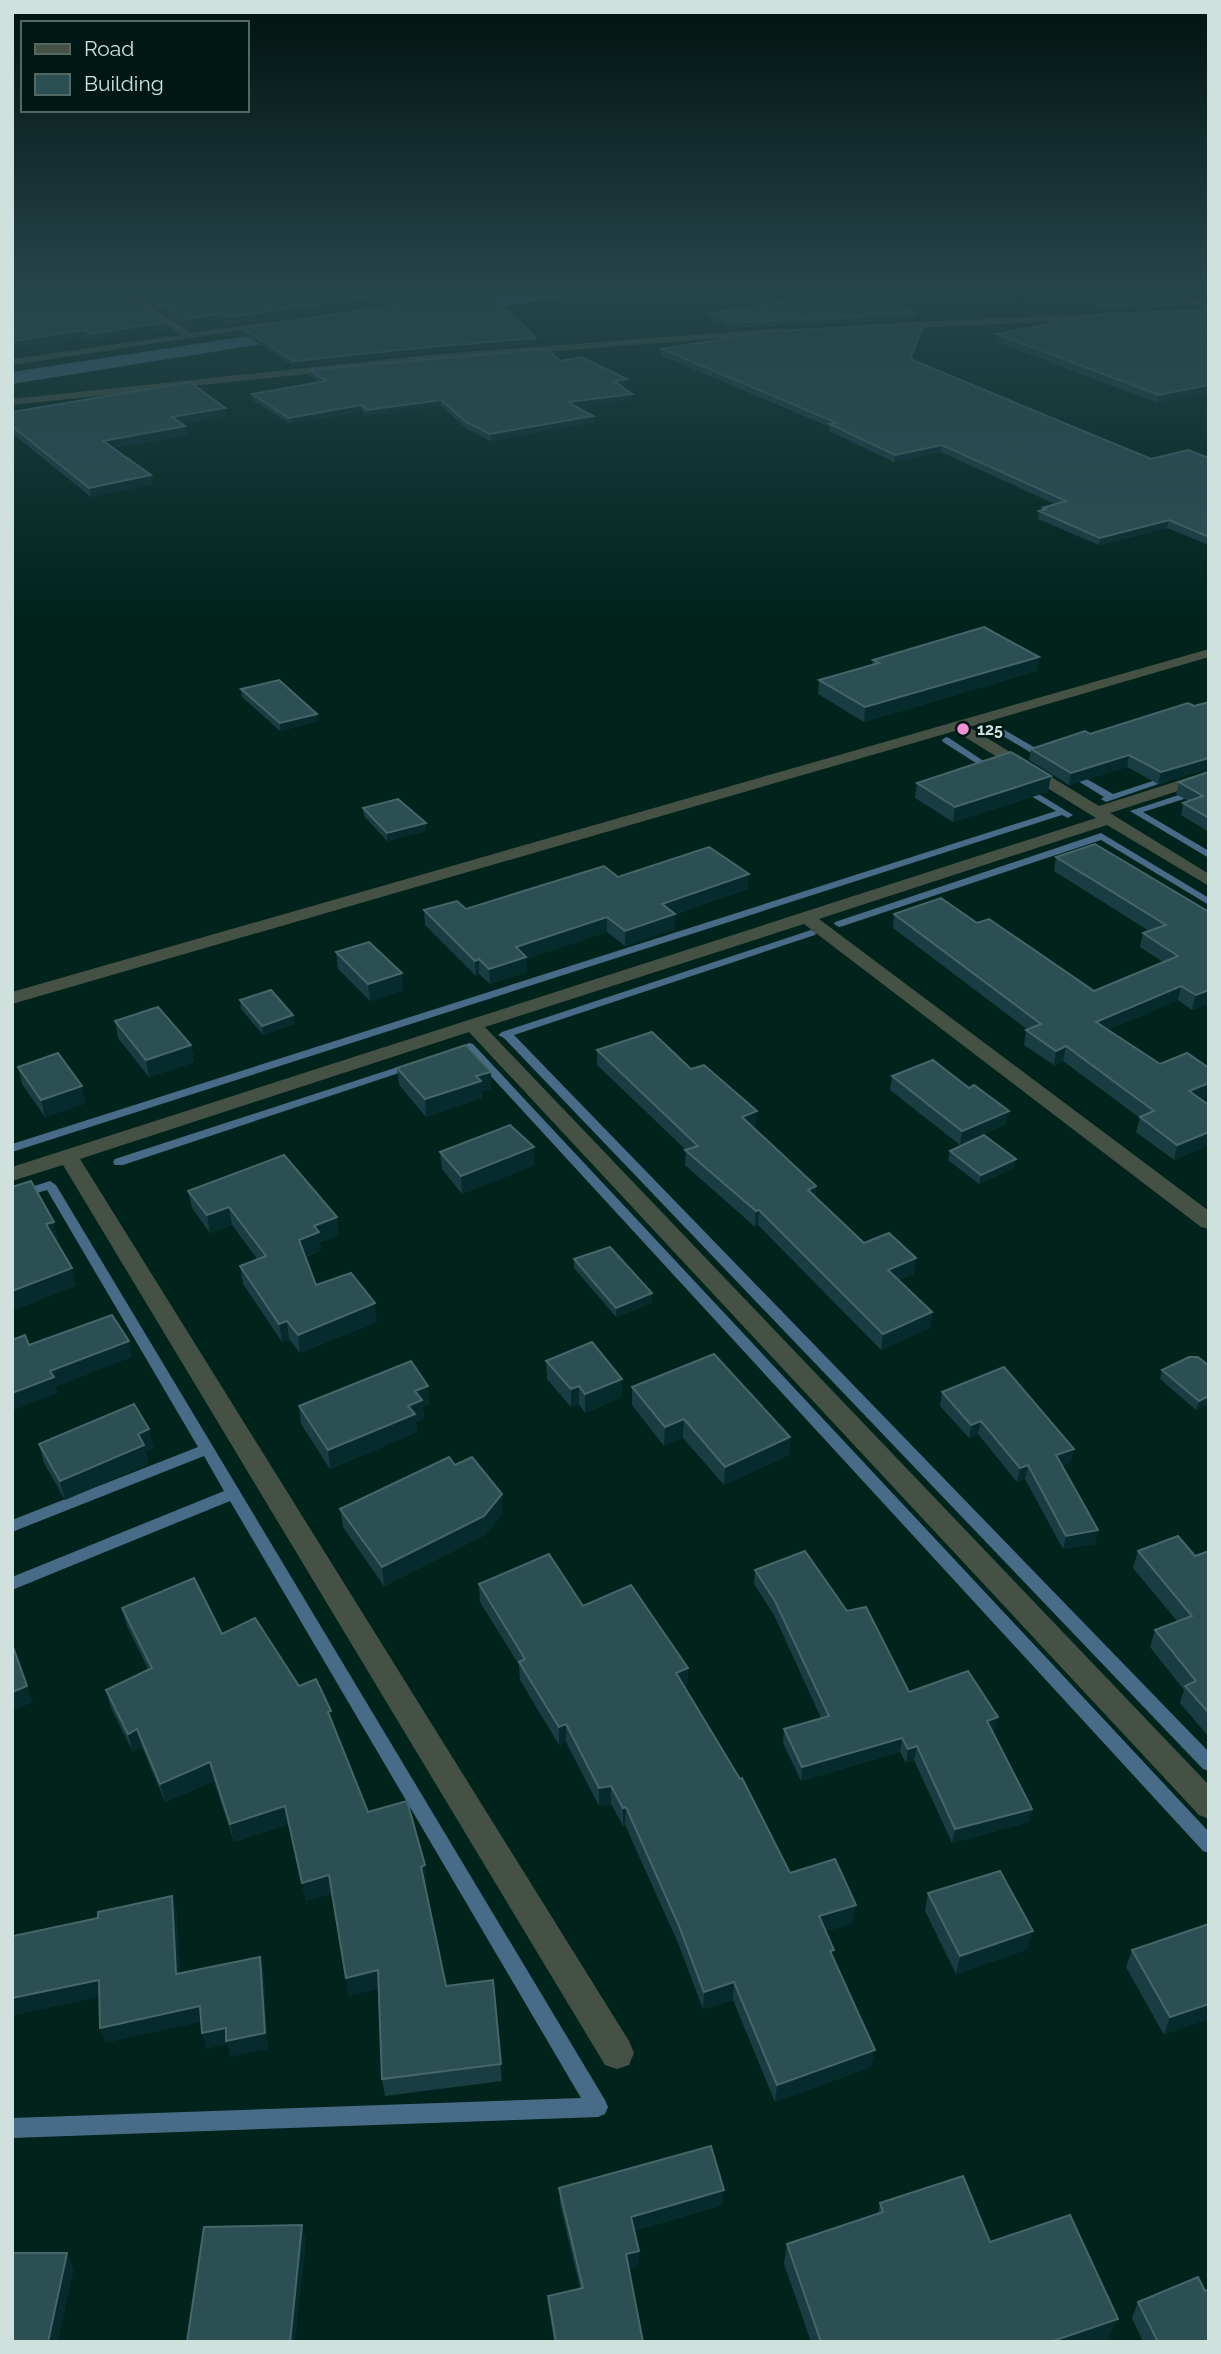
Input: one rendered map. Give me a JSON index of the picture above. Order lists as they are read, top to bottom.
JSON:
{
  "places": ["125"],
  "legend": ["Road", "Building"]
}
